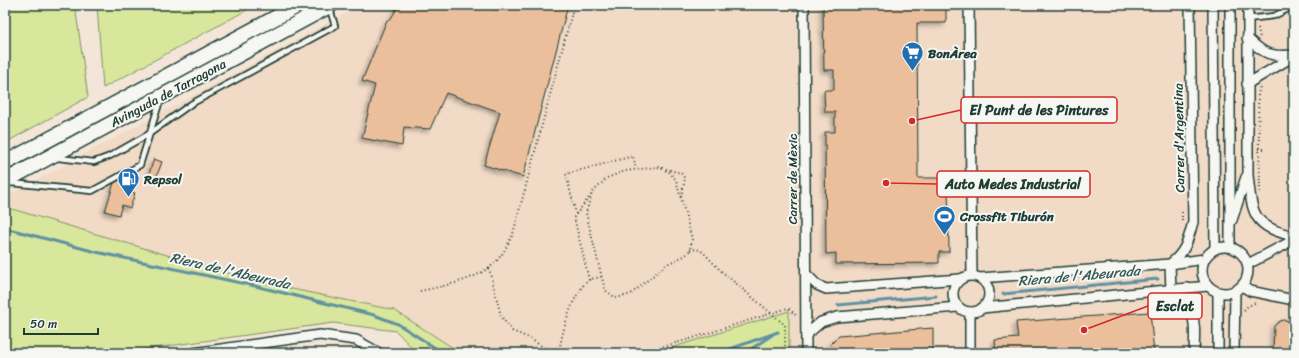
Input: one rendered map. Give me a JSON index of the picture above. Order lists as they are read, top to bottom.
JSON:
{
  "streets": {
    "main road": ["Avinguda de Tarragona"],
    "street": ["Carrer d'Argentina", "Carrer de Mèxic"]
  },
  "water": ["Riera de l'Abeurada"],
  "places": {
    "supermarket": ["BonÀrea"],
    "other": ["El Punt de les Pintures", "Auto Medes Industrial", "Esclat"],
    "fuel station": ["Repsol"],
    "sports": ["Crossfit Tiburón"]
  },
  "scale_bar": "50 m"
}
